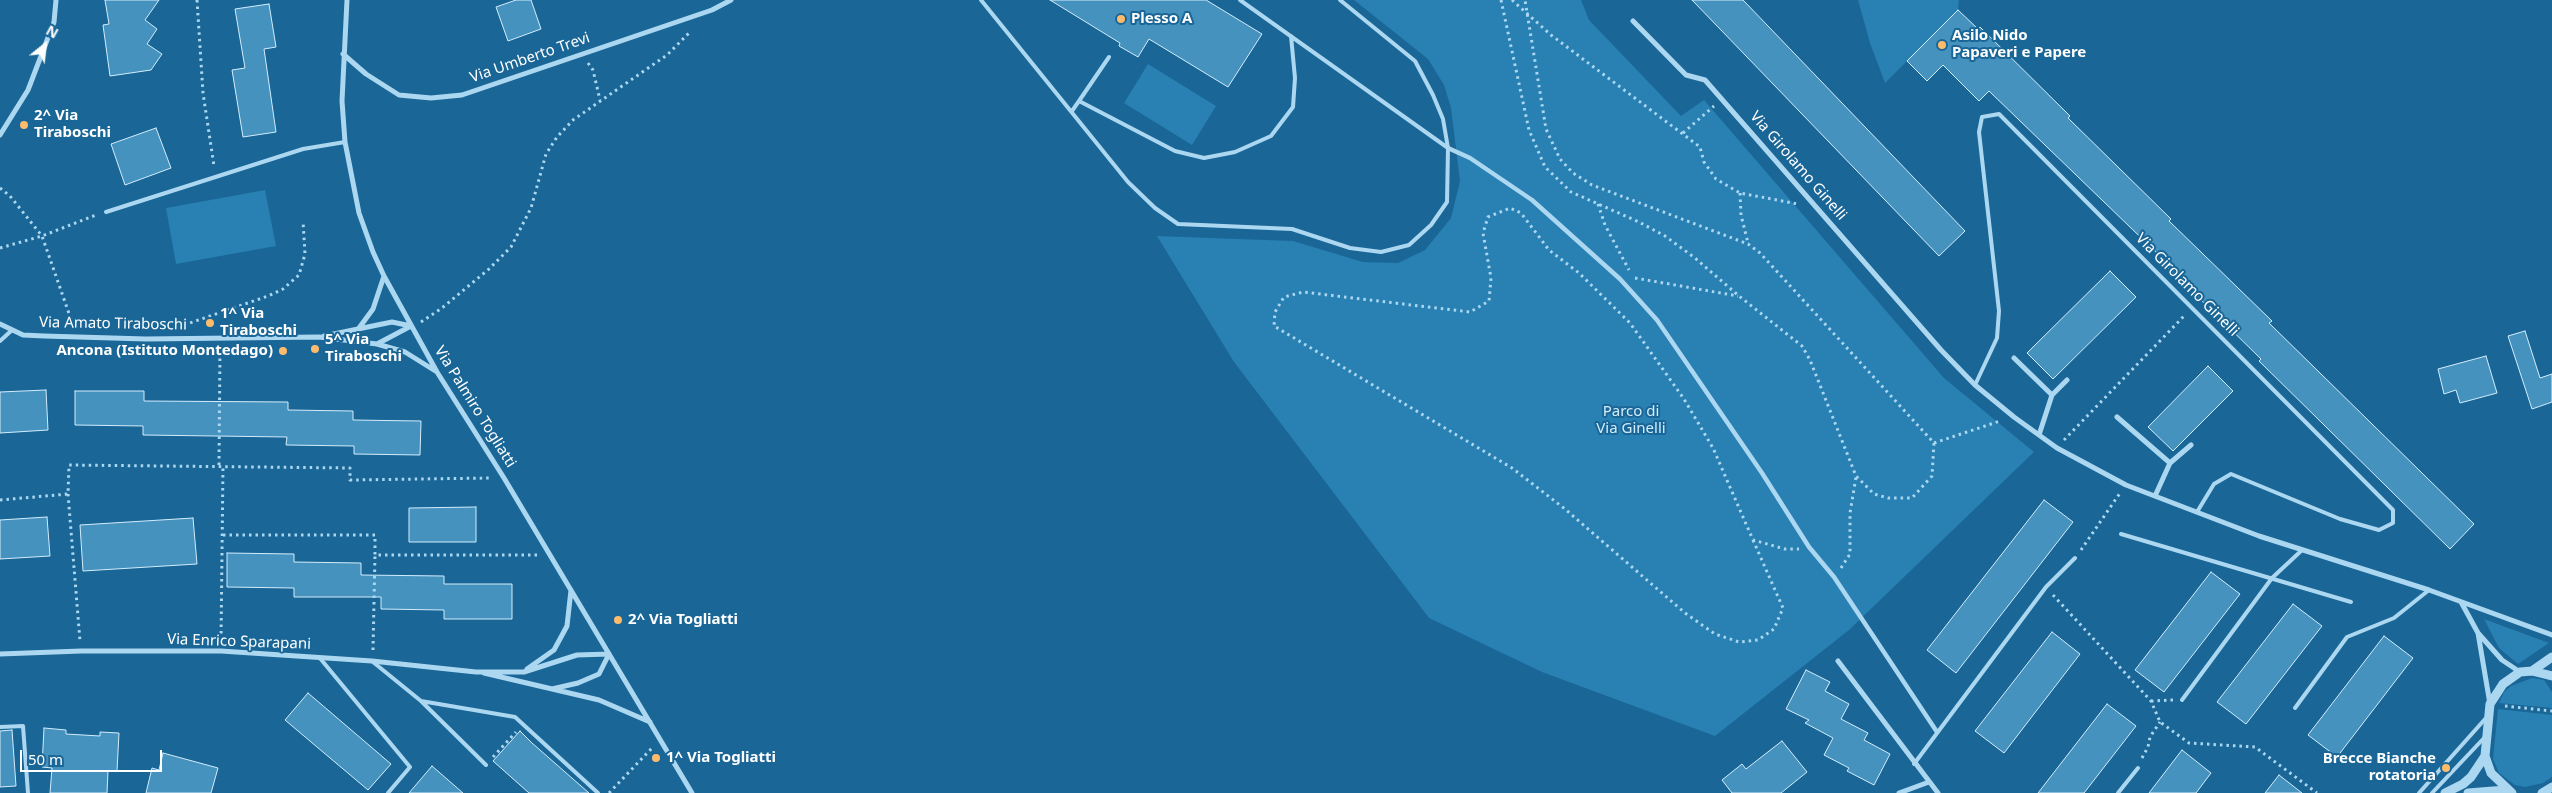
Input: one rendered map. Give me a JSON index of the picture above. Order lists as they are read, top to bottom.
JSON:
{
  "streets": {
    "street": [
      "Via Umberto Trevi",
      "Via Girolamo Ginelli",
      "Via Amato Tiraboschi",
      "Via Palmiro Togliatti",
      "Via Enrico Sparapani"
    ]
  },
  "crossings": [
    ["Via Umberto Trevi", "Via Palmiro Togliatti"],
    ["Via Amato Tiraboschi", "Via Palmiro Togliatti"],
    ["Via Palmiro Togliatti", "Via Enrico Sparapani"]
  ],
  "parks": ["Parco di Via Ginelli"],
  "places": [
    "Plesso A",
    "Asilo Nido Papaveri e Papere",
    "2^ Via Tiraboschi",
    "1^ Via Tiraboschi",
    "5^ Via Tiraboschi",
    "Ancona (Istituto Montedago)",
    "2^ Via Togliatti",
    "1^ Via Togliatti",
    "Brecce Bianche rotatoria"
  ],
  "scale_bar": "50 m",
  "north": "top right"
}
